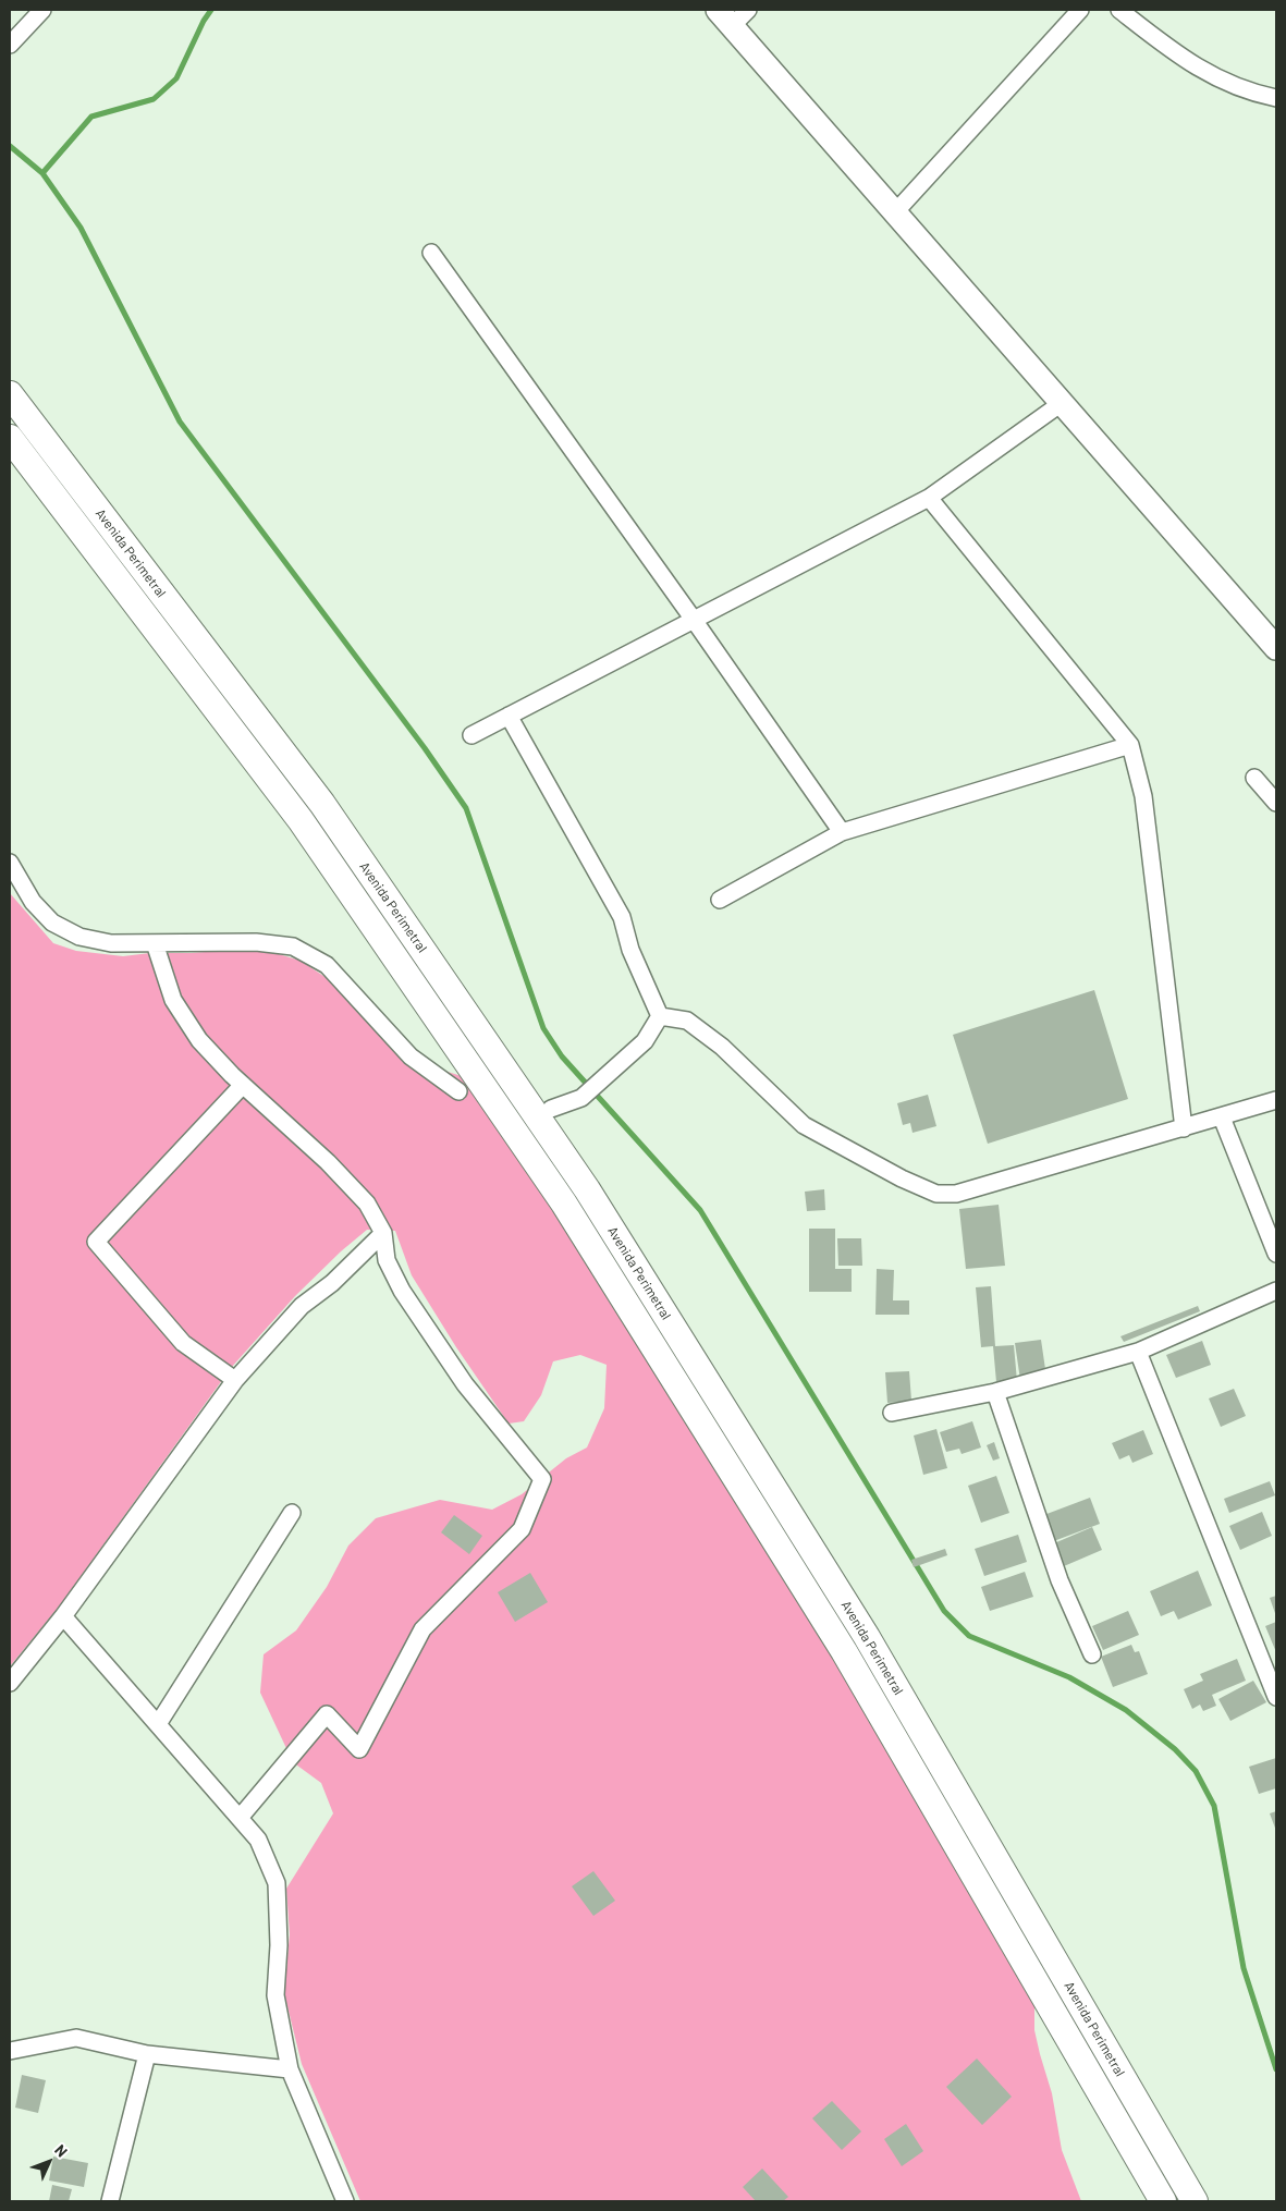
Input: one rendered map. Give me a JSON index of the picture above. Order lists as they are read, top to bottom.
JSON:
{
  "streets": {
    "main road": ["Avenida Perimetral"]
  },
  "north": "top right"
}
